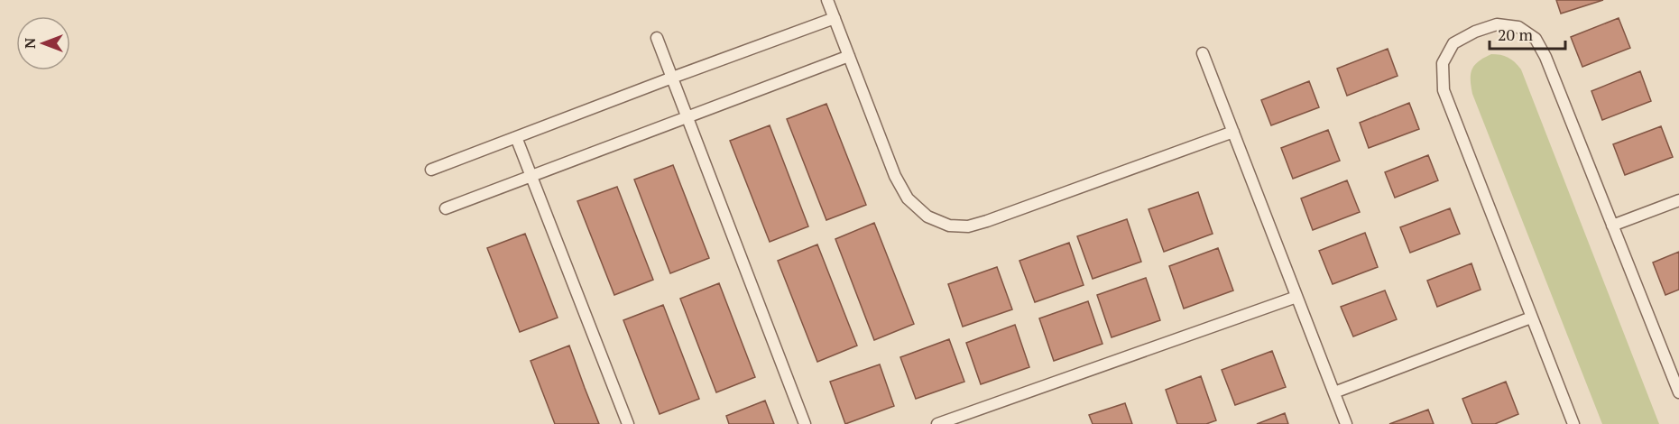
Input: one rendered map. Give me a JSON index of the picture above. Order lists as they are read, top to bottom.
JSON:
{
  "scale_bar": "20 m",
  "north": "left"
}
